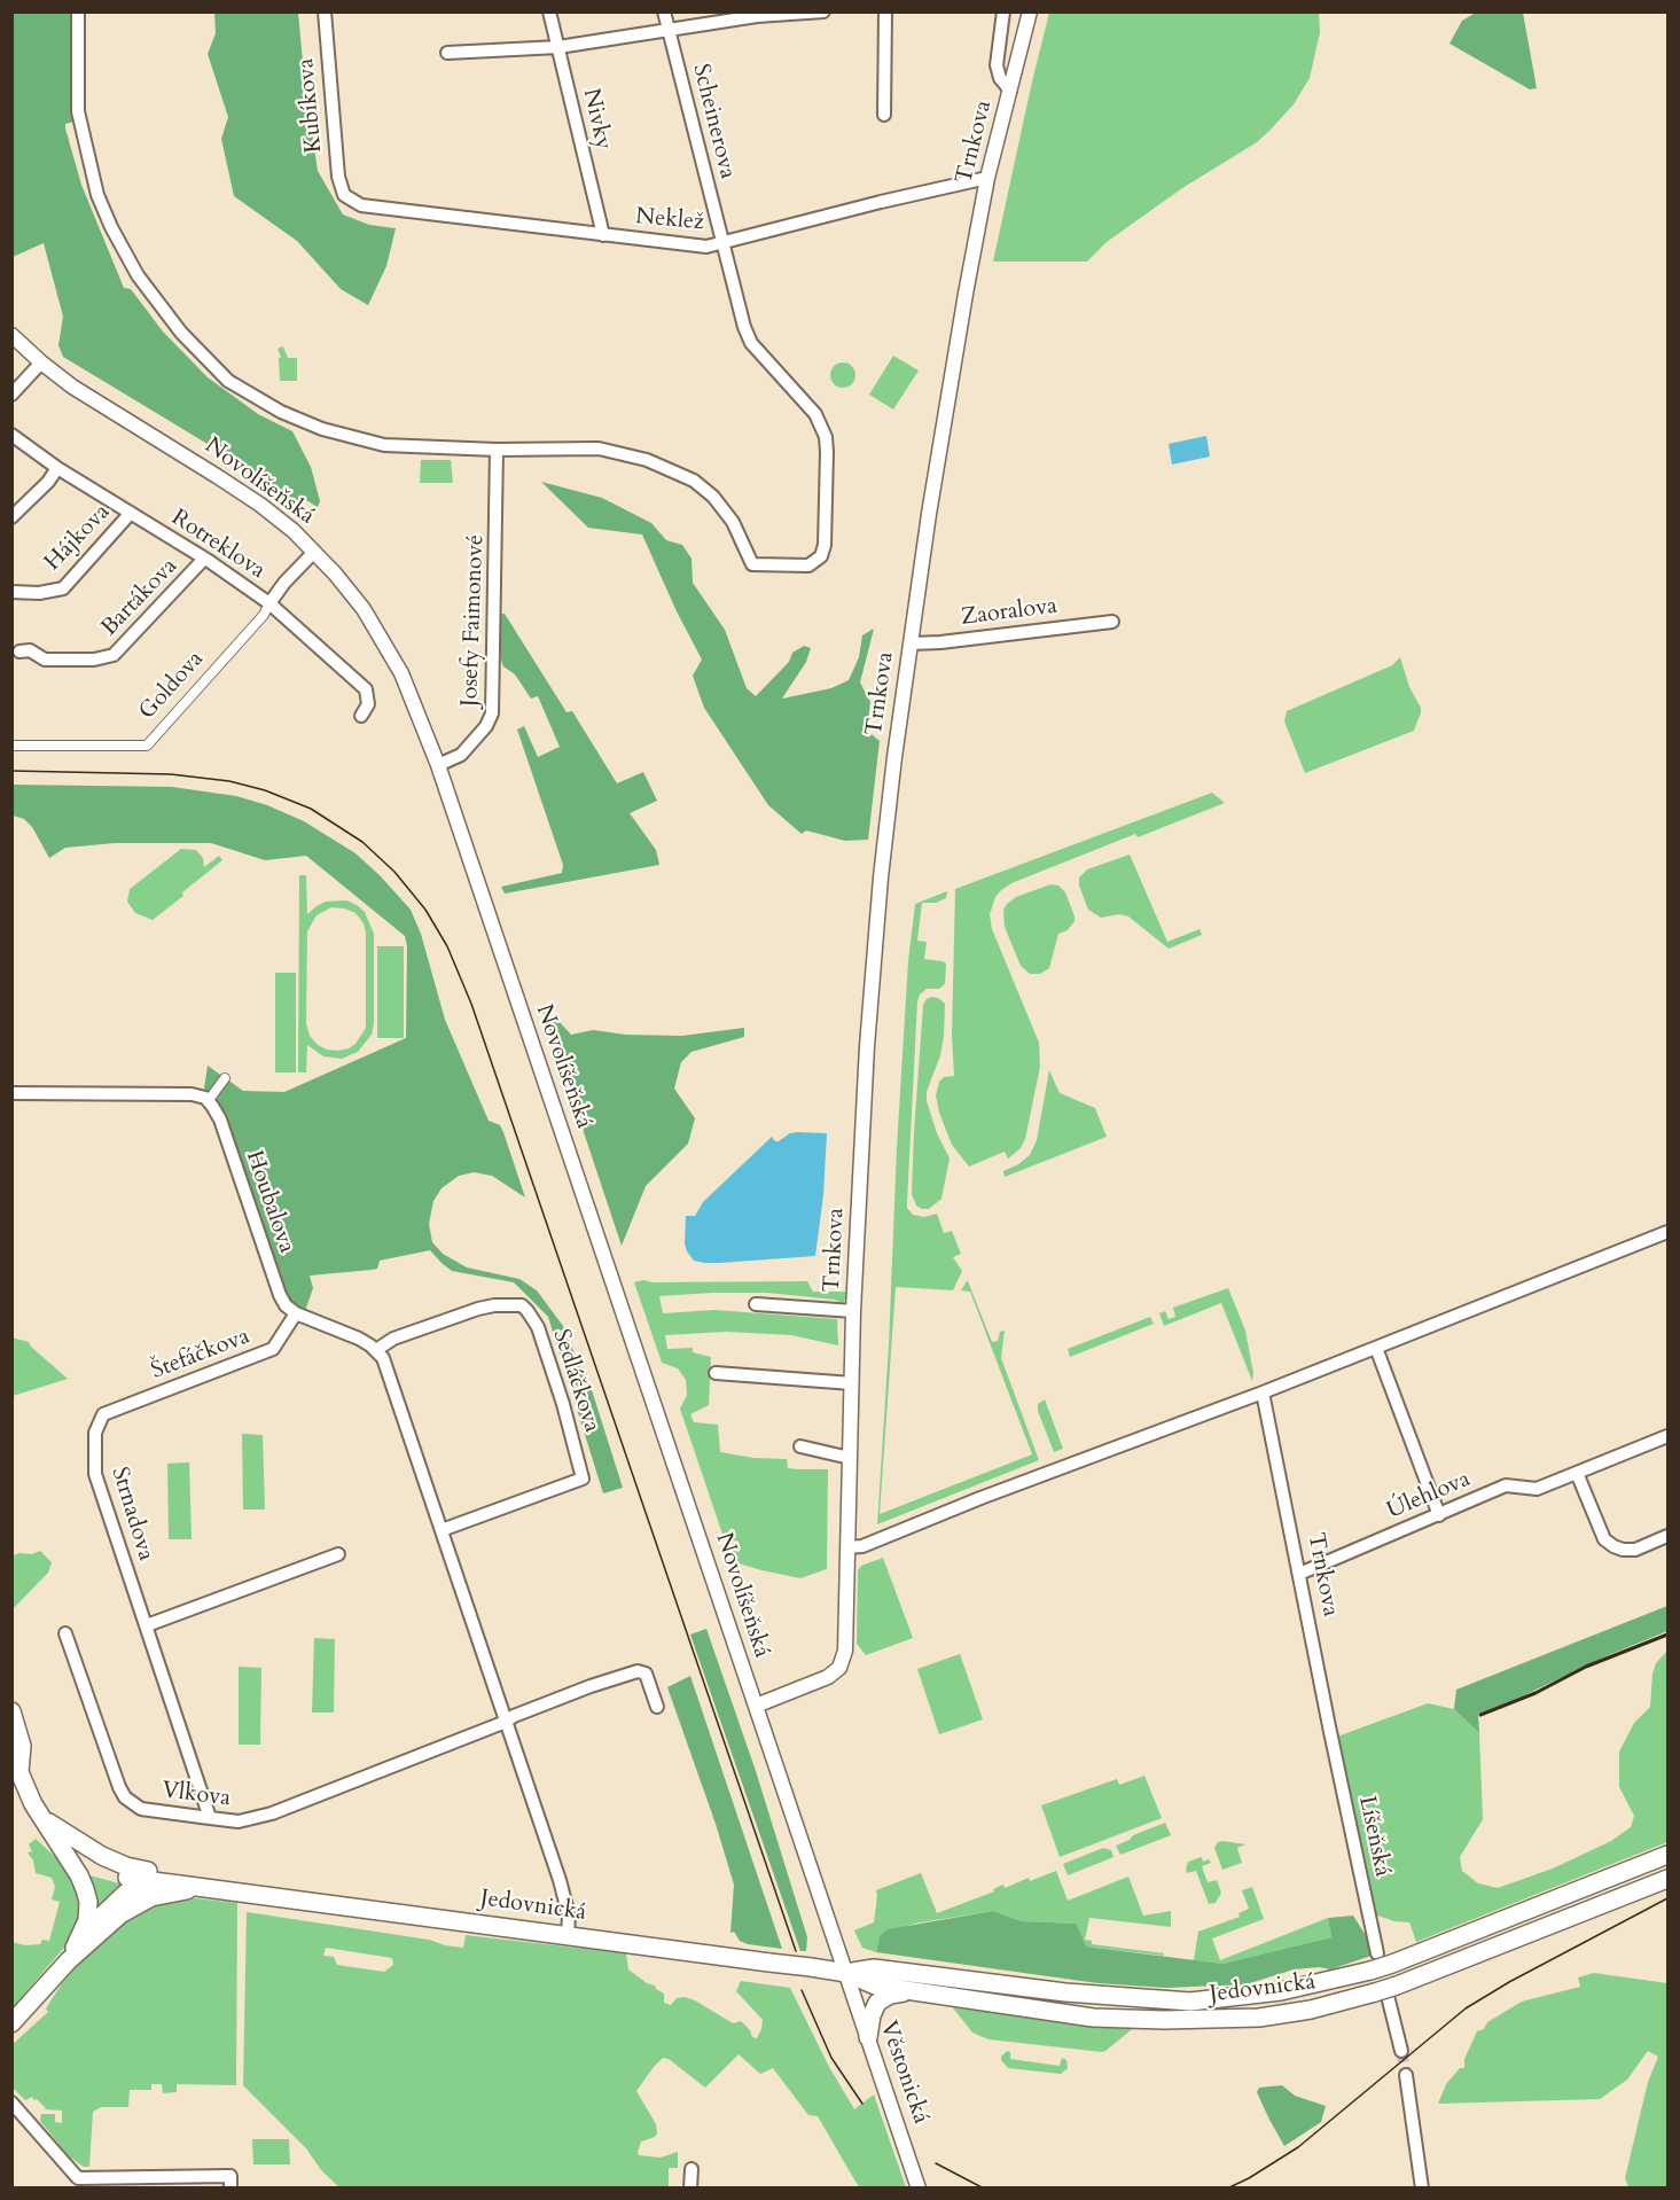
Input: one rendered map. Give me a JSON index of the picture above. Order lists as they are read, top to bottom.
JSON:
{
  "streets": {
    "main road": ["Jedovnická"],
    "street": [
      "Kubíkova",
      "Nivky",
      "Scheinerova",
      "Trnkova",
      "Neklež",
      "Novolíšeňská",
      "Hájkova",
      "Rotreklova",
      "Bartákova",
      "Zaoralova",
      "Josefy Faimonové",
      "Goldova",
      "Houbalova",
      "Štefáčkova",
      "Sedláčkova",
      "Úlehlova",
      "Strnadova",
      "Vlkova",
      "Líšeňská",
      "Věstonická"
    ]
  },
  "crossings": [
    ["Kubíkova", "Neklež"],
    ["Nivky", "Neklež"],
    ["Scheinerova", "Neklež"],
    ["Trnkova", "Neklež"],
    ["Trnkova", "Novolíšeňská"],
    ["Trnkova", "Zaoralova"],
    ["Trnkova", "Úlehlova"],
    ["Trnkova", "Líšeňská"],
    ["Novolíšeňská", "Josefy Faimonové"],
    ["Novolíšeňská", "Goldova"],
    ["Novolíšeňská", "Jedovnická"],
    ["Novolíšeňská", "Věstonická"],
    ["Hájkova", "Rotreklova"],
    ["Rotreklova", "Bartákova"],
    ["Rotreklova", "Goldova"],
    ["Houbalova", "Štefáčkova"],
    ["Štefáčkova", "Strnadova"],
    ["Strnadova", "Vlkova"],
    ["Líšeňská", "Jedovnická"],
    ["Jedovnická", "Věstonická"]
  ]
}
